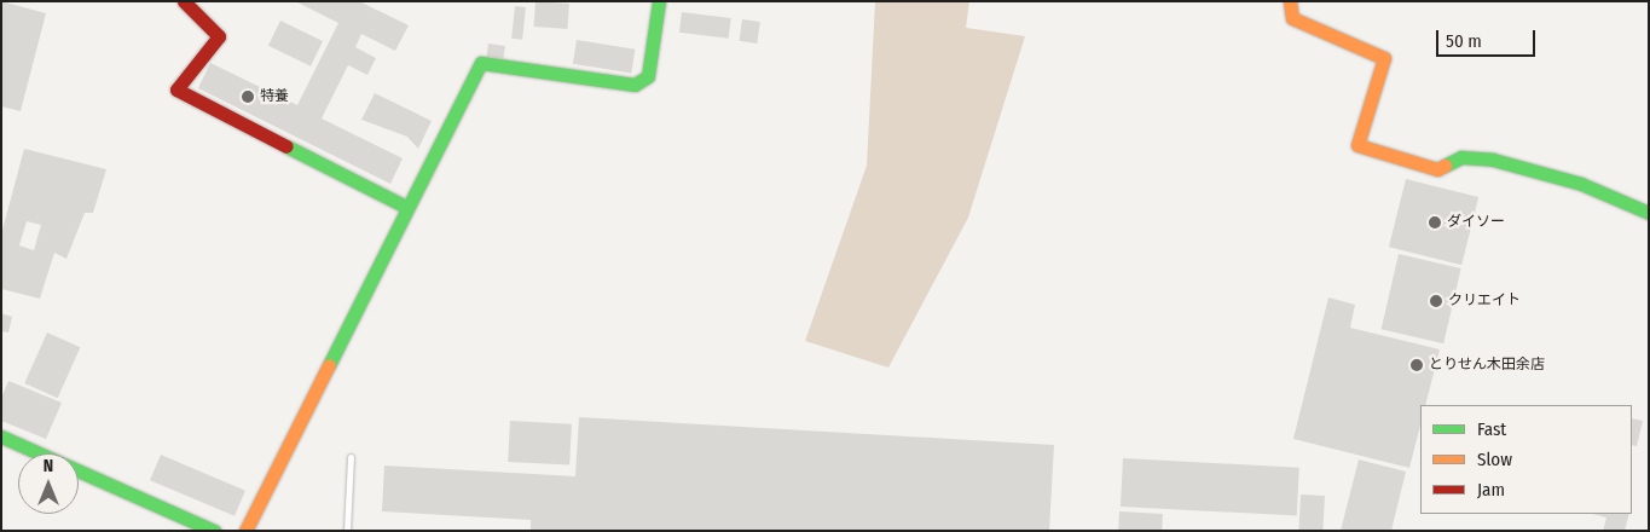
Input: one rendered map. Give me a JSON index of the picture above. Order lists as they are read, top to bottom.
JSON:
{
  "places": [
    "特養",
    "ダイソー",
    "クリエイト",
    "とりせん木田余店"
  ],
  "legend": ["Fast", "Slow", "Jam"],
  "scale_bar": "50 m",
  "north": "top"
}
